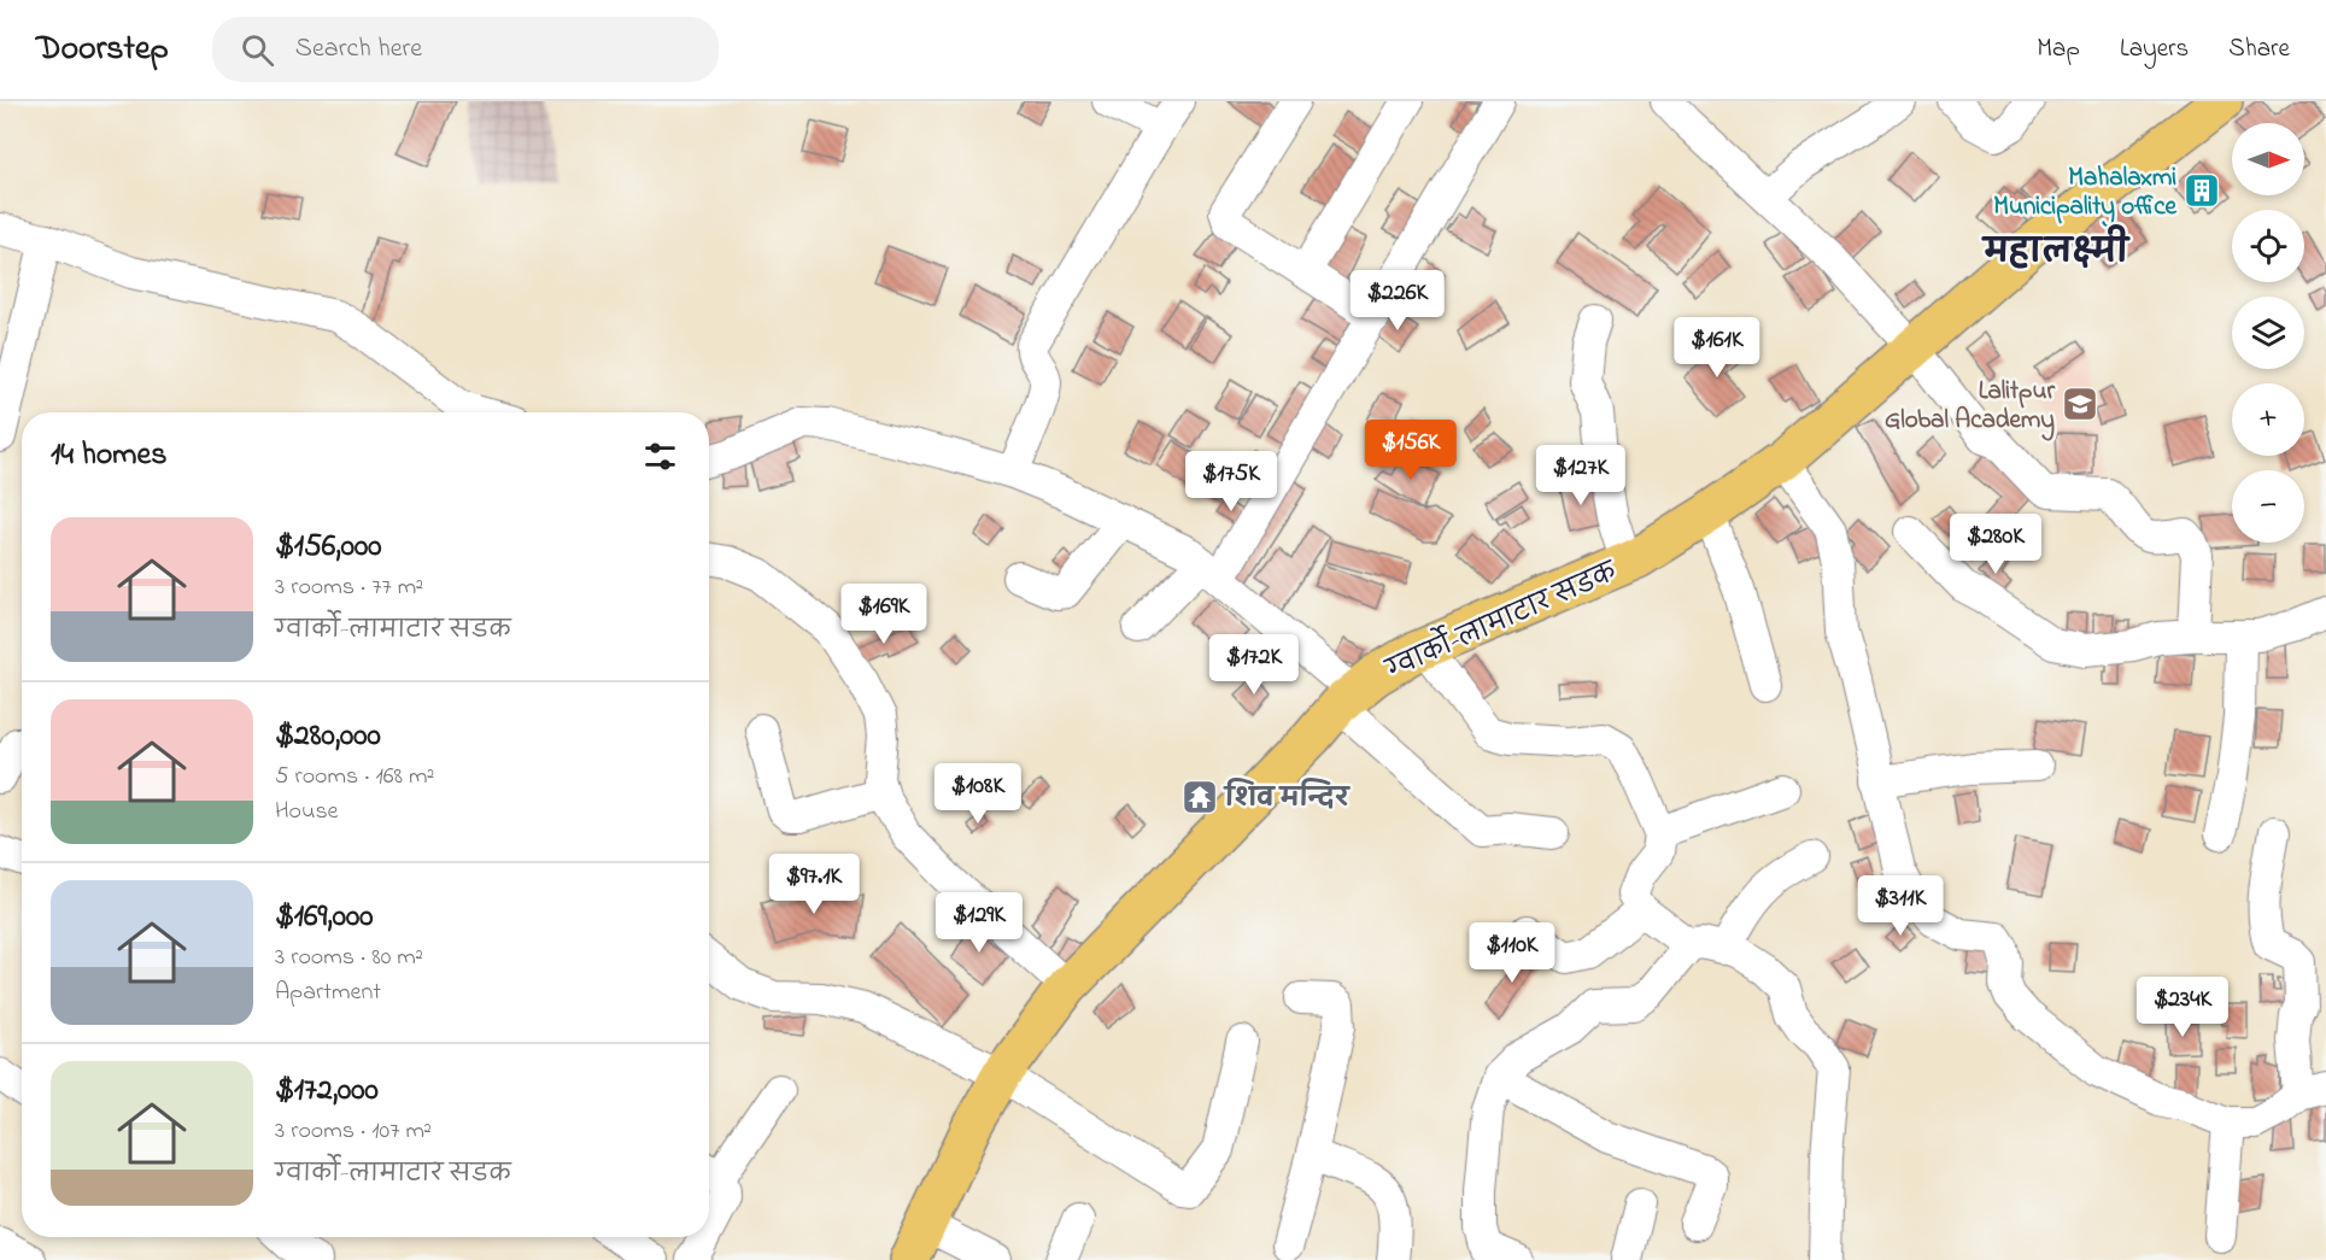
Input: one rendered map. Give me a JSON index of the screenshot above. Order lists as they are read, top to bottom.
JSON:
{
  "streets": {
    "main road": ["ग्वार्को-लामाटार सडक"]
  },
  "districts": ["महालक्ष्मी"],
  "places": {
    "building": ["Mahalaxmi Municipality office"],
    "school or university": ["Lalitpur Global Academy"],
    "temple": ["शिव मन्दिर"]
  },
  "north": "right",
  "page": {
    "header": "Doorstep",
    "search": "Search here",
    "nav": ["Map", "Layers", "Share"],
    "map_buttons": ["+", "−"],
    "price": [
      "$226K",
      "$161K",
      "$156K",
      "$127K",
      "$175K",
      "$280K",
      "$169K",
      "$172K",
      "$108K",
      "$97.1K",
      "$311K",
      "$129K",
      "$110K",
      "$234K"
    ],
    "heading": "14 homes",
    "list": [
      {
        "name": "$156,000",
        "note": "3 rooms · 77 m² · ग्वार्को-लामाटार सडक"
      },
      {
        "name": "$280,000",
        "note": "5 rooms · 168 m² · House"
      },
      {
        "name": "$169,000",
        "note": "3 rooms · 80 m² · Apartment"
      },
      {
        "name": "$172,000",
        "note": "3 rooms · 107 m² · ग्वार्को-लामाटार सडक"
      }
    ]
  }
}
